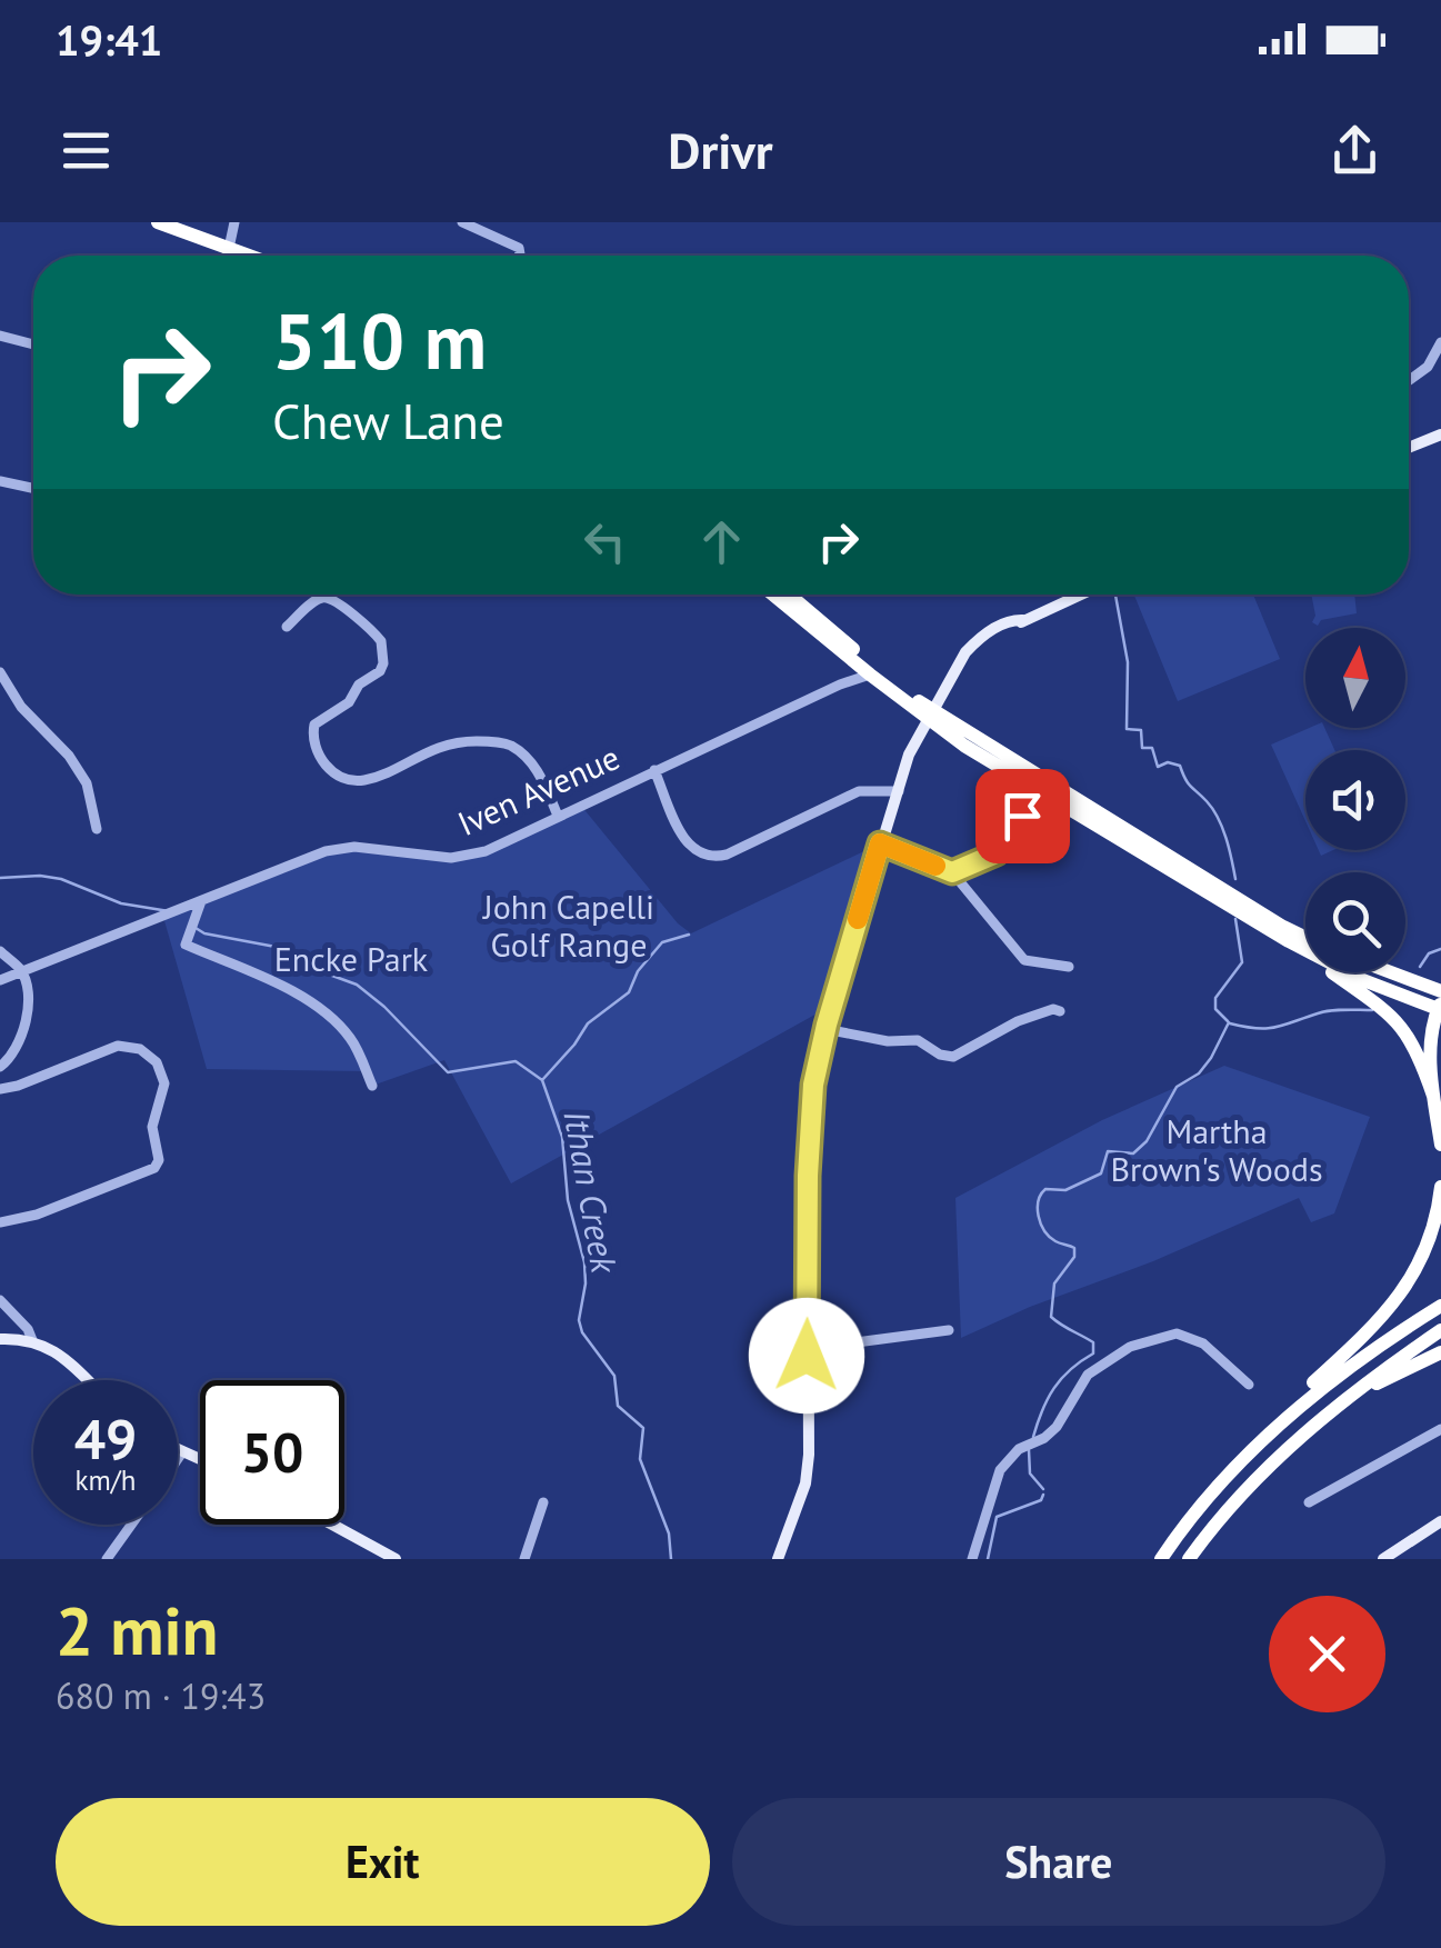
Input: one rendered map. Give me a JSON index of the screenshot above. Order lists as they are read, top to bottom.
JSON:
{
  "streets": {
    "street": ["Iven Avenue"]
  },
  "water": ["Ithan Creek"],
  "parks": ["John Capelli Golf Range", "Encke Park", "Martha Brown's Woods"],
  "north": "top",
  "page": {
    "status": "19:41",
    "header": "Drivr",
    "turn": ["510 m", "Chew Lane"],
    "speed": "49 km/h",
    "limit": "50",
    "heading": ["2 min", "680 m · 19:43"],
    "buttons": ["Exit", "Share"]
  }
}
